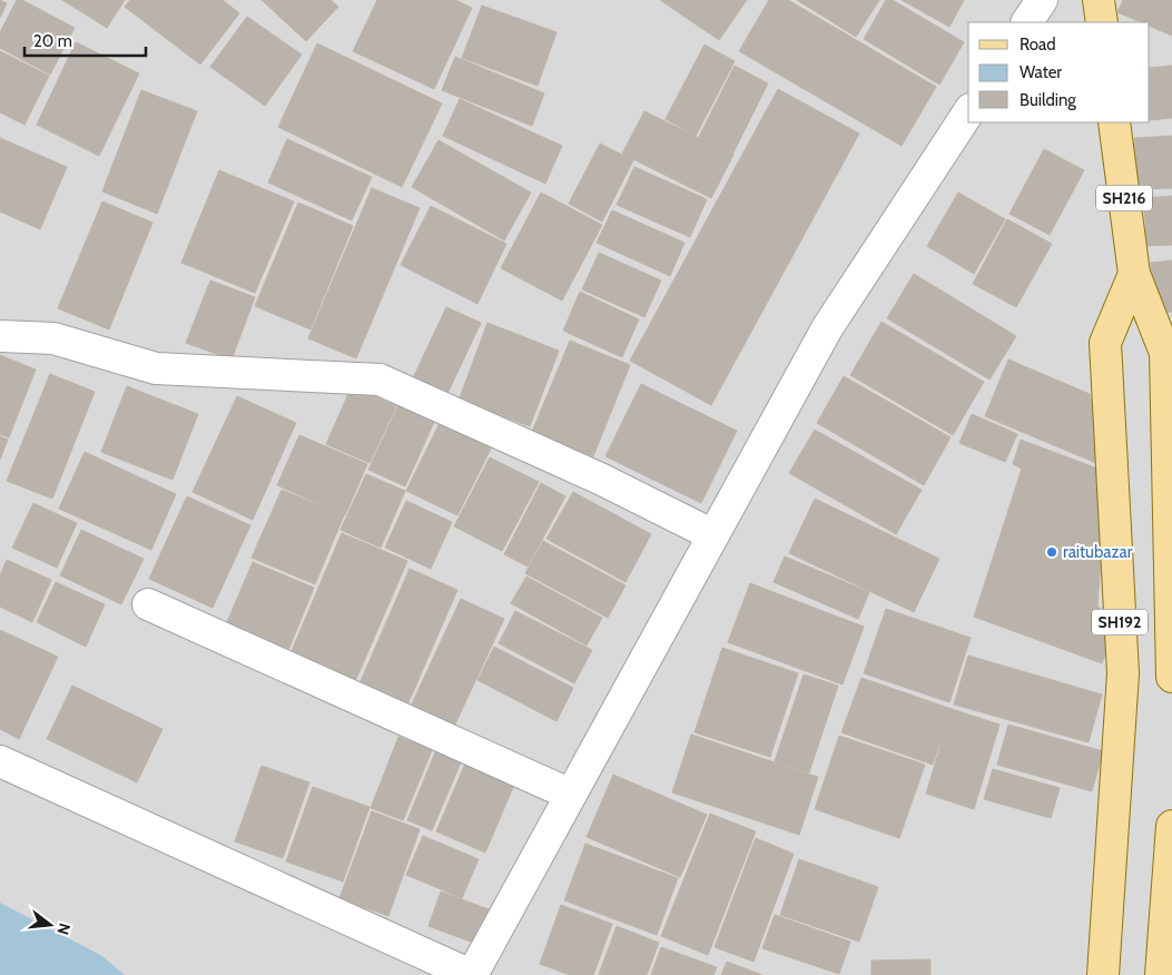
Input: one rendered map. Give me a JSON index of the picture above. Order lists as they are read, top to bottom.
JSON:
{
  "streets": {
    "main road": ["SH216", "SH192"]
  },
  "crossings": [
    ["SH216", "SH192"]
  ],
  "places": ["raitubazar"],
  "legend": ["Road", "Water", "Building"],
  "scale_bar": "20 m",
  "north": "right"
}
